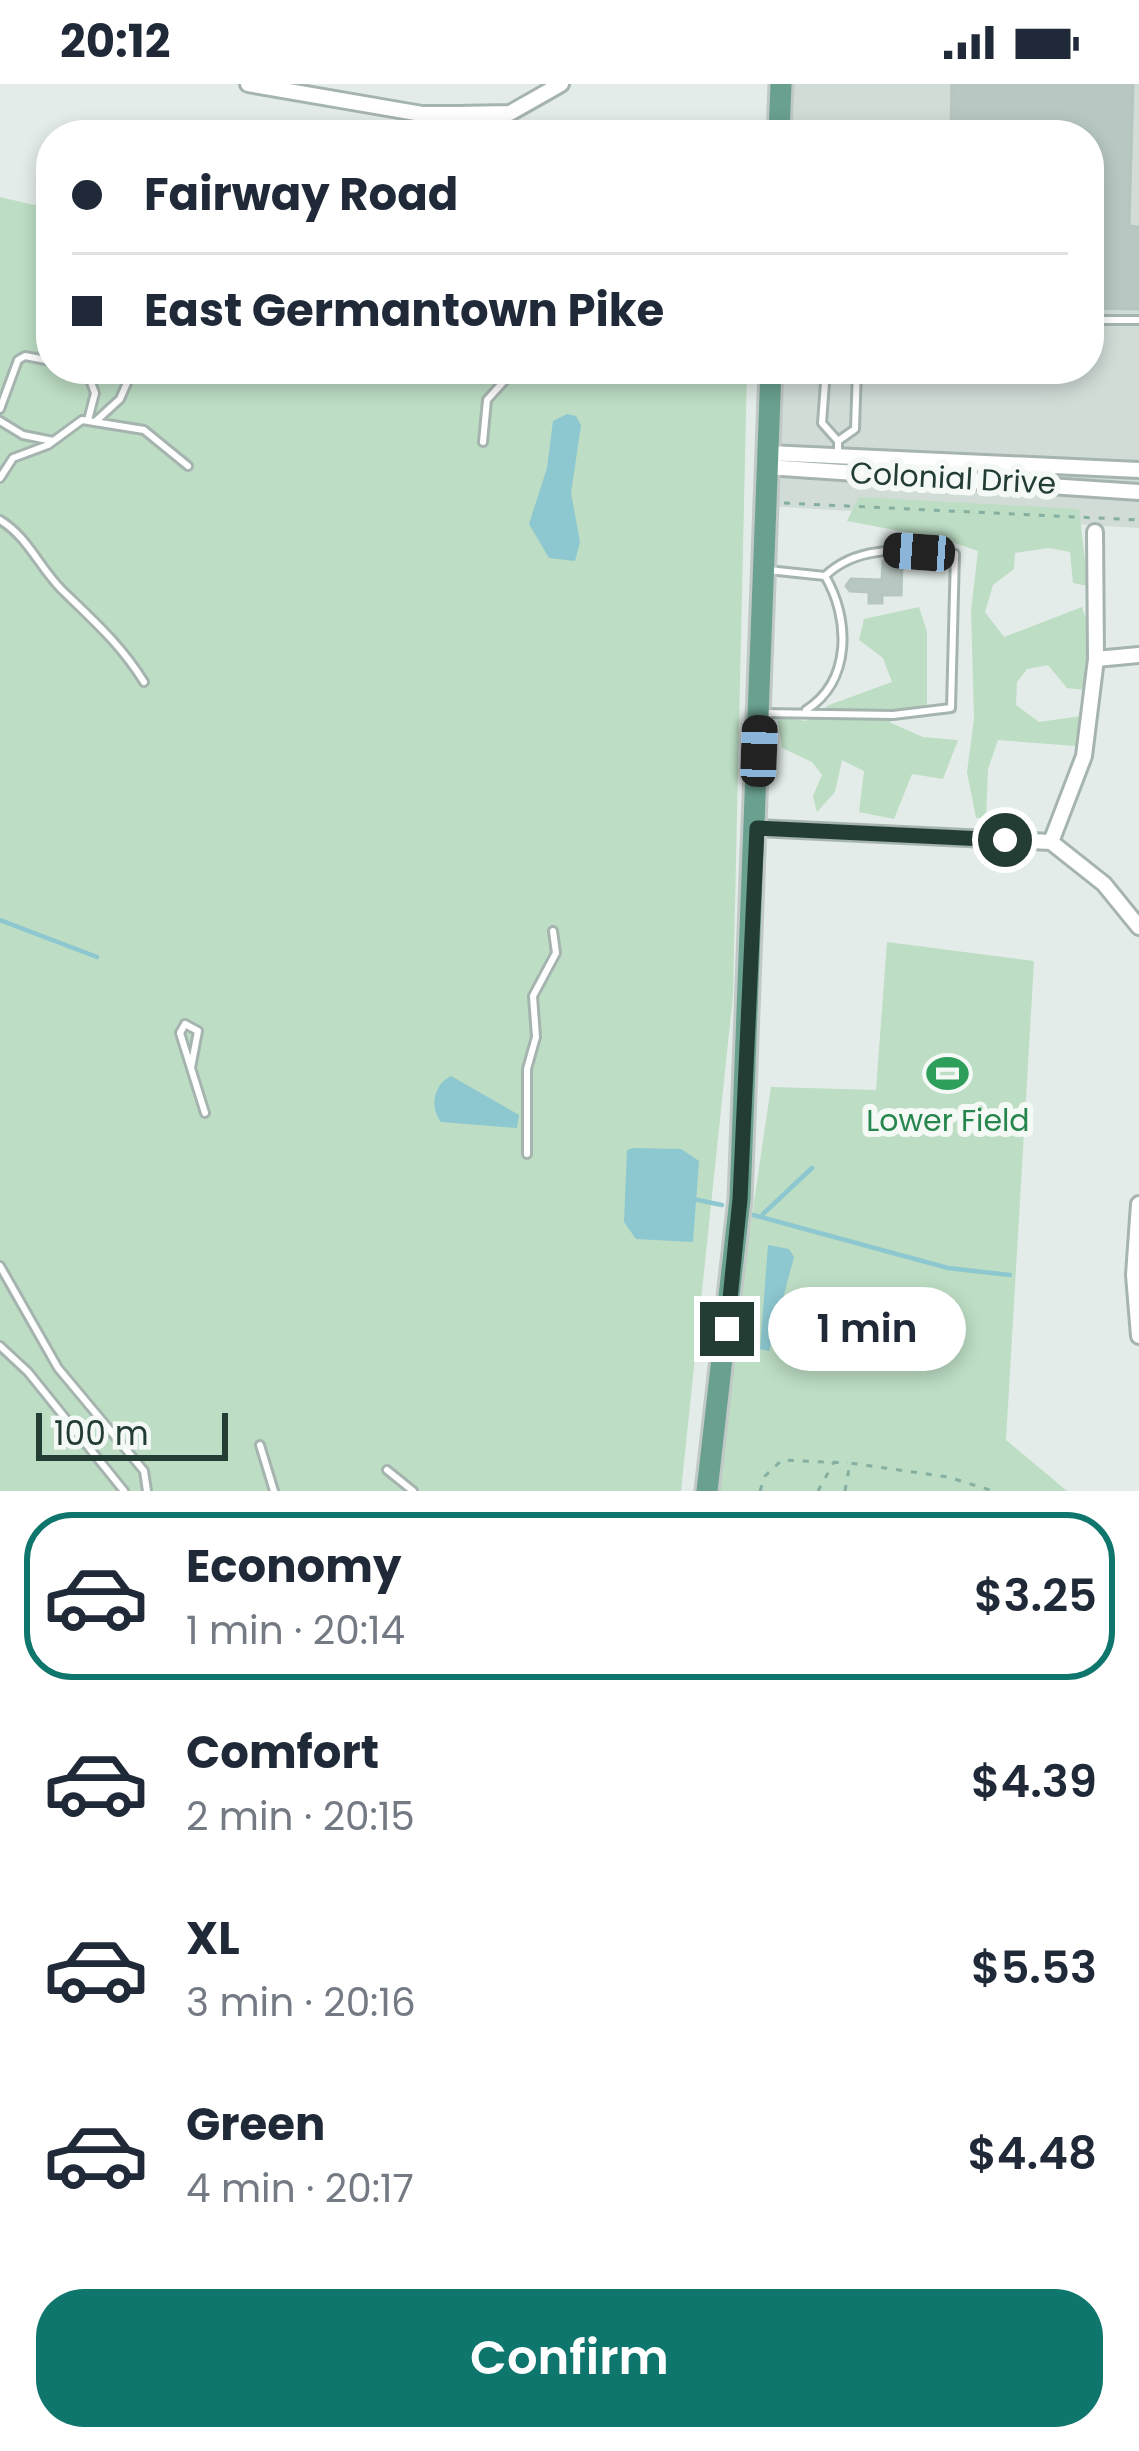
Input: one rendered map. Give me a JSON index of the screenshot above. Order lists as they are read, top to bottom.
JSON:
{
  "streets": {
    "street": ["Colonial Drive"]
  },
  "places": {
    "sports": ["Lower Field"]
  },
  "scale_bar": "100 m",
  "page": {
    "status": "20:12",
    "banner": ["Fairway Road", "East Germantown Pike"],
    "bubble": "1 min",
    "scale": "100 m",
    "list": [
      {
        "name": "Economy",
        "note": "1 min · 20:14",
        "value": "$3.25"
      },
      {
        "name": "Comfort",
        "note": "2 min · 20:15",
        "value": "$4.39"
      },
      {
        "name": "XL",
        "note": "3 min · 20:16",
        "value": "$5.53"
      },
      {
        "name": "Green",
        "note": "4 min · 20:17",
        "value": "$4.48"
      }
    ],
    "buttons": "Confirm"
  }
}
